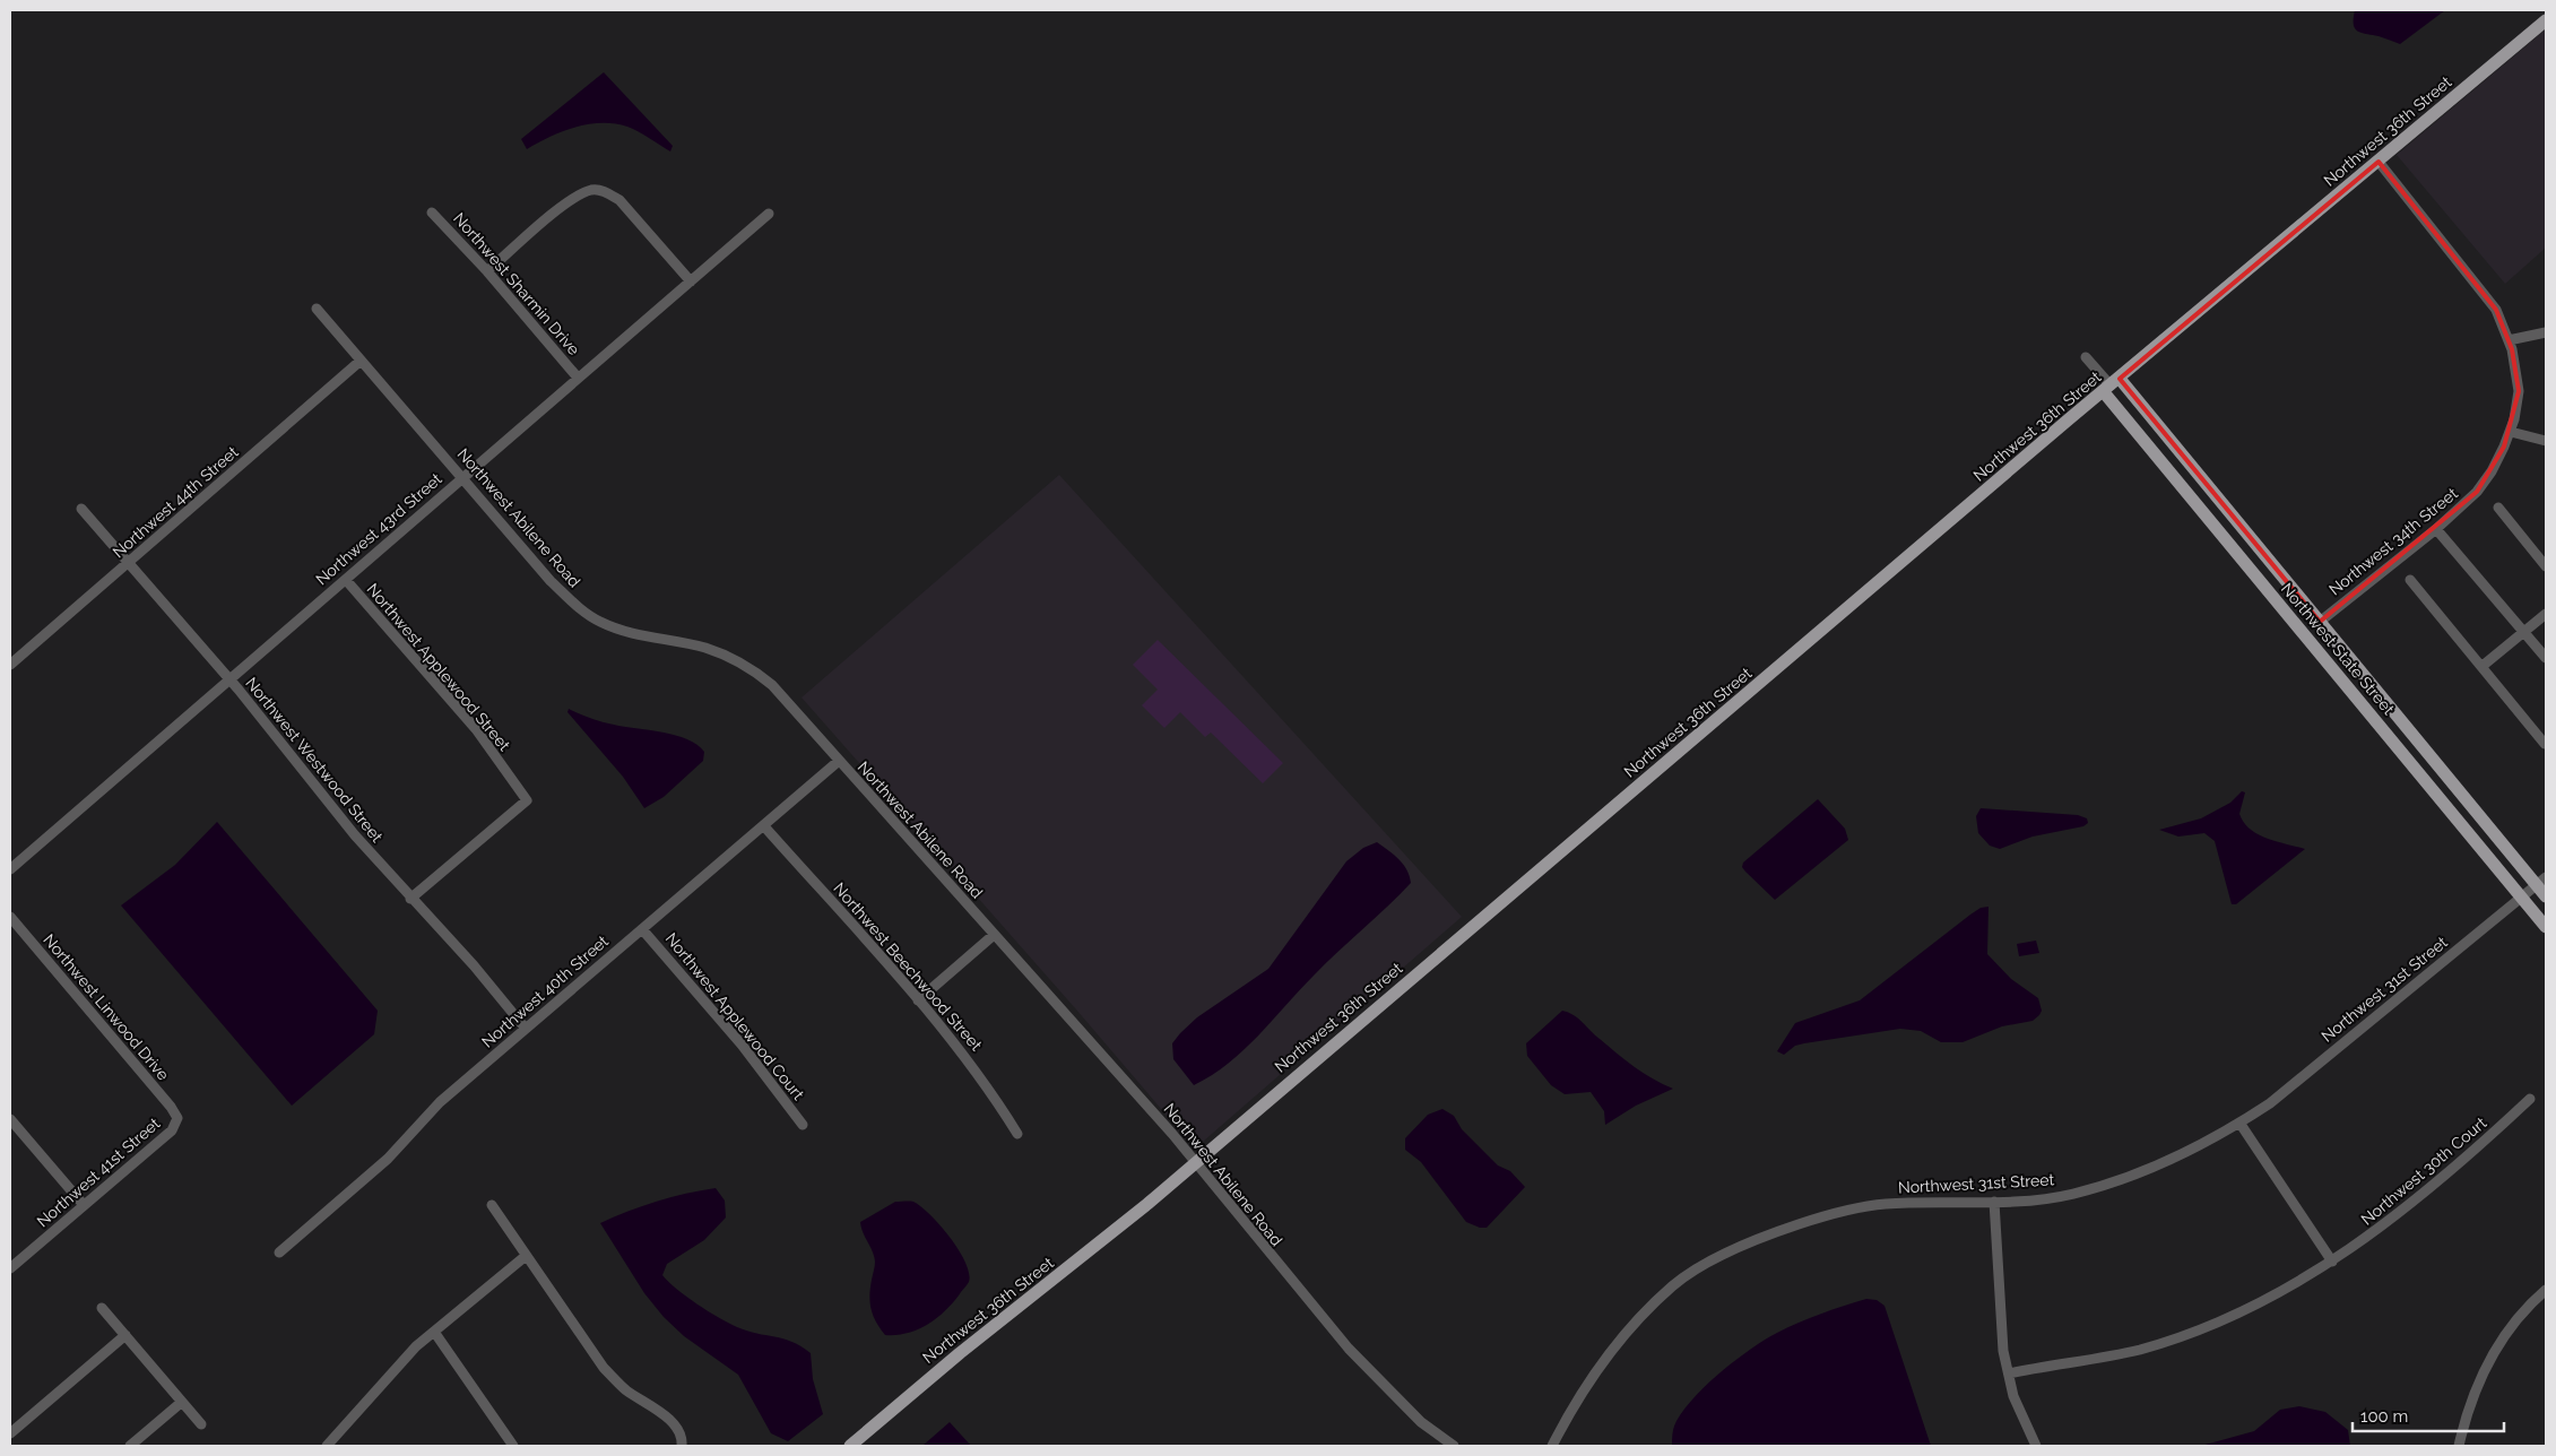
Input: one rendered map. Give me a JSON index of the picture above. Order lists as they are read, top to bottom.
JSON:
{
  "streets": {
    "main road": ["Northwest 36th Street", "Northwest State Street"],
    "street": [
      "Northwest Sharmin Drive",
      "Northwest 44th Street",
      "Northwest Abilene Road",
      "Northwest 43rd Street",
      "Northwest 34th Street",
      "Northwest Applewood Street",
      "Northwest Westwood Street",
      "Northwest Beechwood Street",
      "Northwest 31st Street",
      "Northwest 40th Street",
      "Northwest Linwood Drive",
      "Northwest Applewood Court",
      "Northwest 30th Court",
      "Northwest 41st Street"
    ]
  },
  "crossings": [
    ["Northwest 36th Street", "Northwest Abilene Road"],
    ["Northwest 36th Street", "Northwest 34th Street"],
    ["Northwest 36th Street", "Northwest State Street"],
    ["Northwest Sharmin Drive", "Northwest 43rd Street"],
    ["Northwest 44th Street", "Northwest Abilene Road"],
    ["Northwest 44th Street", "Northwest Westwood Street"],
    ["Northwest Abilene Road", "Northwest 43rd Street"],
    ["Northwest Abilene Road", "Northwest 40th Street"],
    ["Northwest 43rd Street", "Northwest Applewood Street"],
    ["Northwest 43rd Street", "Northwest Westwood Street"],
    ["Northwest 34th Street", "Northwest State Street"],
    ["Northwest State Street", "Northwest 31st Street"],
    ["Northwest Applewood Street", "Northwest Westwood Street"],
    ["Northwest Westwood Street", "Northwest 40th Street"],
    ["Northwest Beechwood Street", "Northwest 40th Street"],
    ["Northwest 40th Street", "Northwest Applewood Court"],
    ["Northwest Linwood Drive", "Northwest 41st Street"]
  ],
  "scale_bar": "100 m"
}
